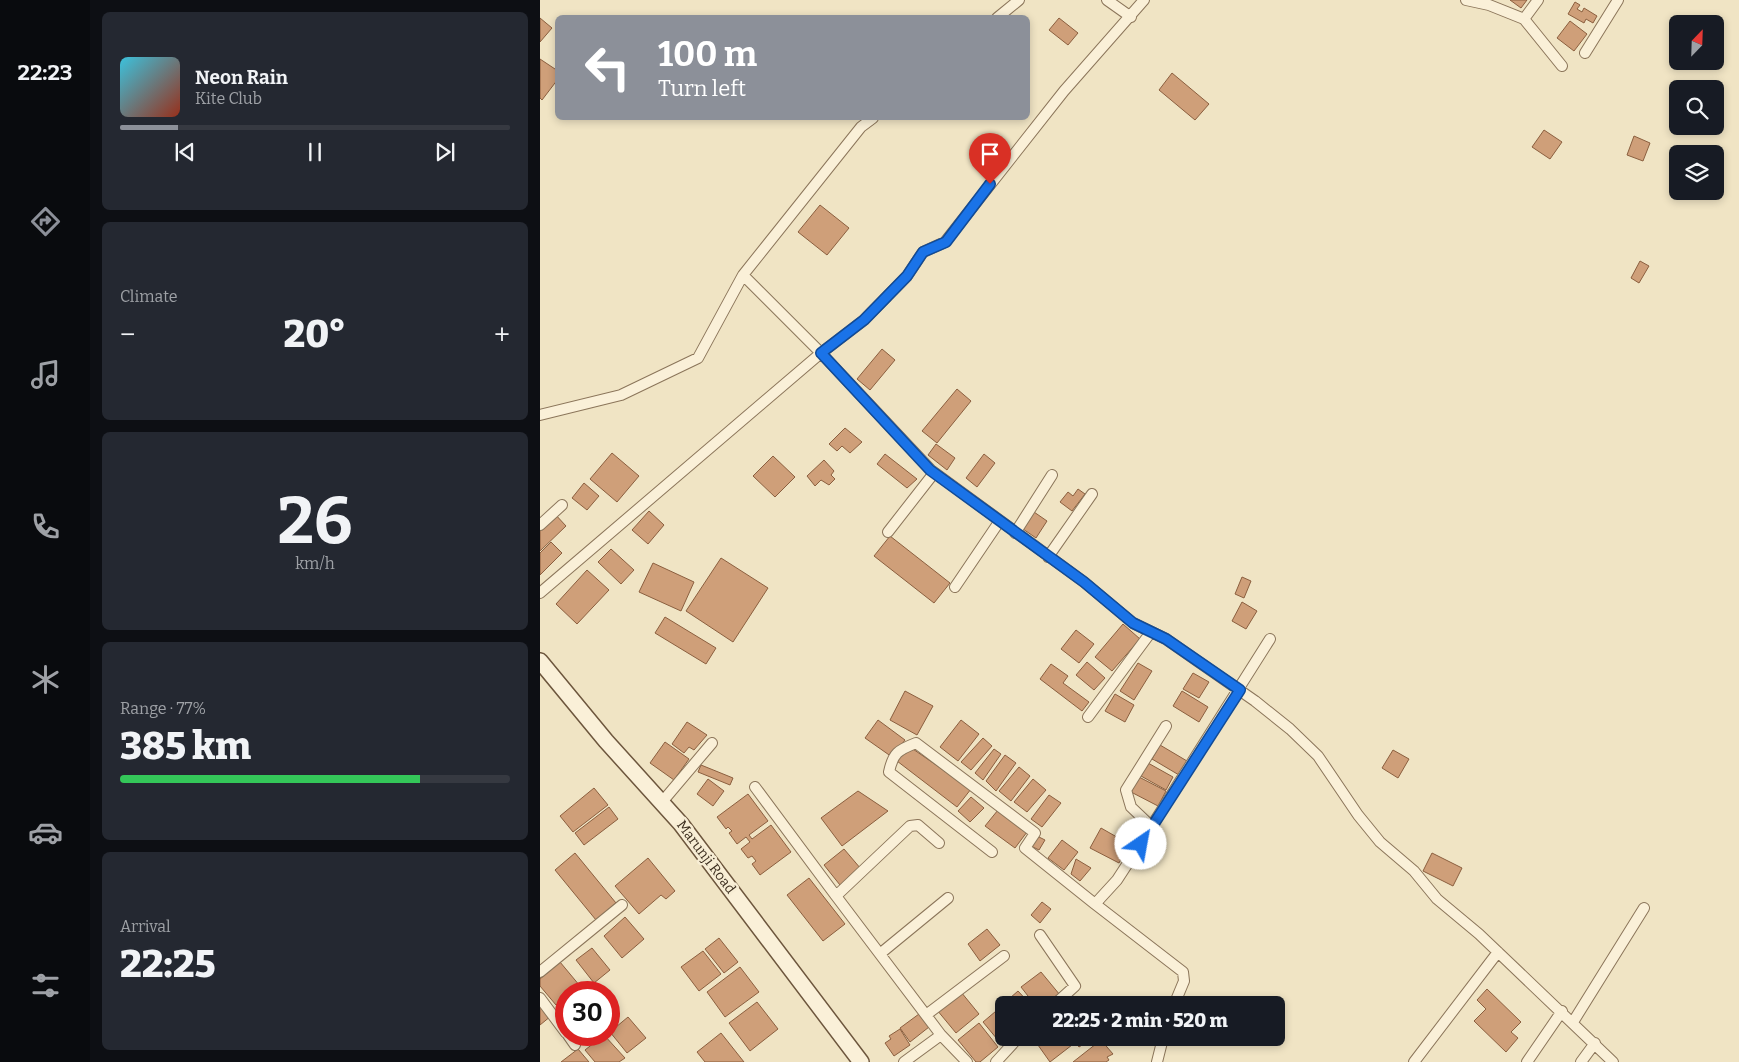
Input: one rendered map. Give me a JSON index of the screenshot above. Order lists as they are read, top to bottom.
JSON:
{
  "streets": {
    "street": ["Marunji Road"]
  },
  "north": "top right",
  "page": {
    "tabs": "22:23",
    "turn": ["100 m", "Turn left"],
    "song": ["Neon Rain", "Kite Club"],
    "tile": [
      "Climate",
      ["26", "km/h"],
      ["Range · 77%", "385 km"],
      ["Arrival", "22:25"]
    ],
    "heat": ["−", "20°", "+"],
    "limit": "30",
    "trip": "22:25 · 2 min · 520 m"
  }
}
